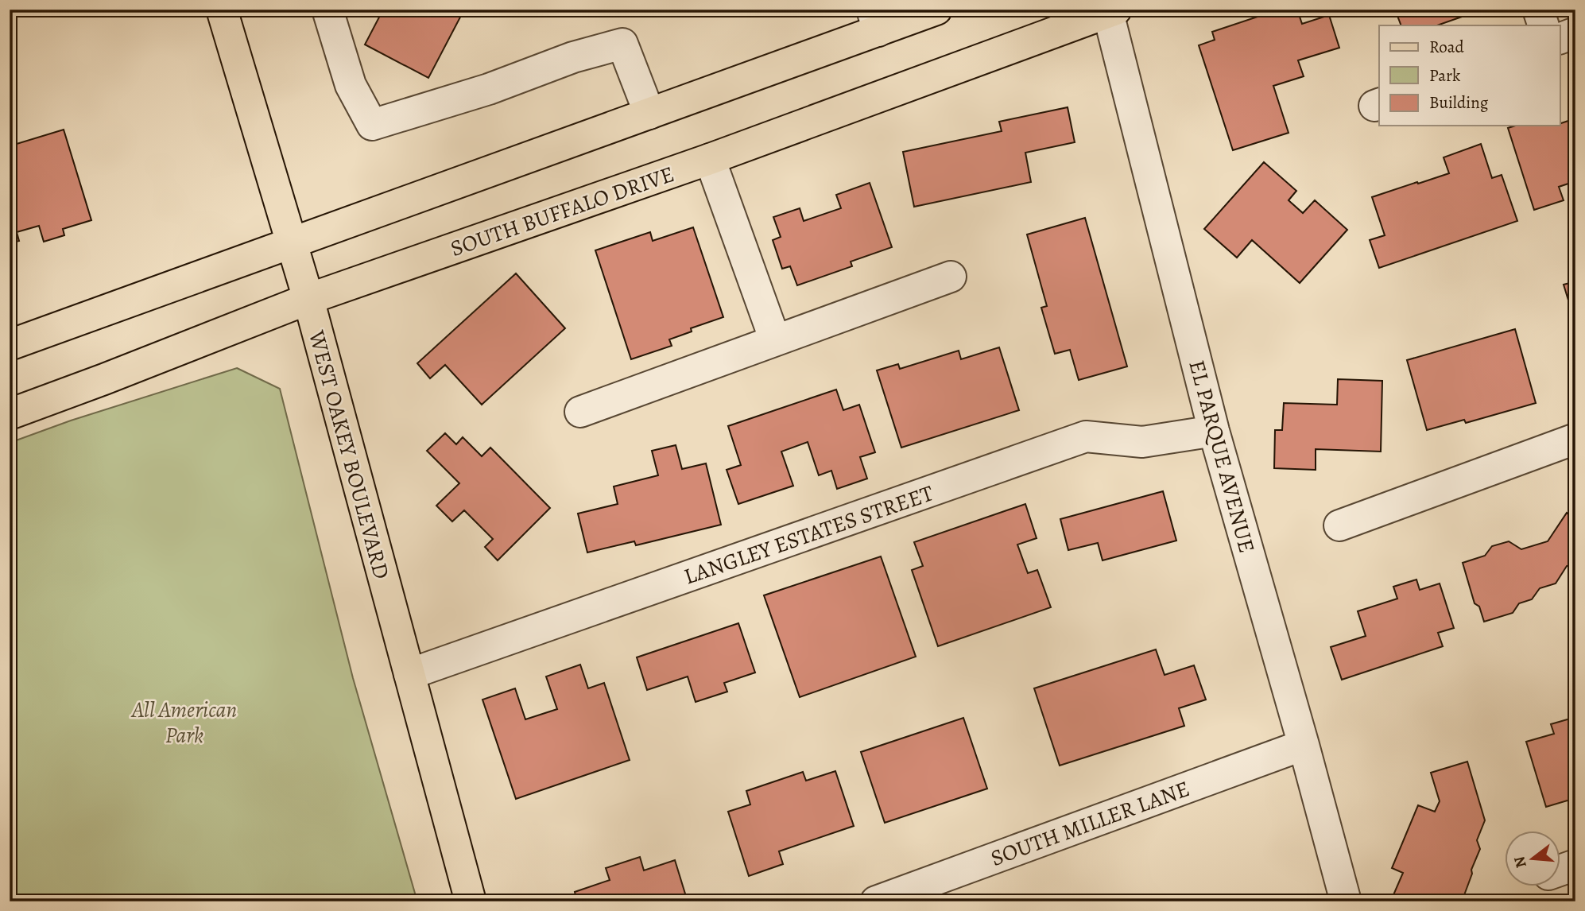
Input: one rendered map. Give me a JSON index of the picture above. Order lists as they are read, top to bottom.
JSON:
{
  "streets": {
    "main road": ["SOUTH BUFFALO DRIVE", "WEST OAKEY BOULEVARD"],
    "street": ["EL PARQUE AVENUE", "LANGLEY ESTATES STREET", "SOUTH MILLER LANE"]
  },
  "crossings": [
    ["SOUTH BUFFALO DRIVE", "WEST OAKEY BOULEVARD"],
    ["SOUTH BUFFALO DRIVE", "EL PARQUE AVENUE"],
    ["WEST OAKEY BOULEVARD", "LANGLEY ESTATES STREET"],
    ["EL PARQUE AVENUE", "LANGLEY ESTATES STREET"],
    ["EL PARQUE AVENUE", "SOUTH MILLER LANE"]
  ],
  "parks": ["All American Park"],
  "legend": ["Road", "Park", "Building"],
  "north": "left"
}
